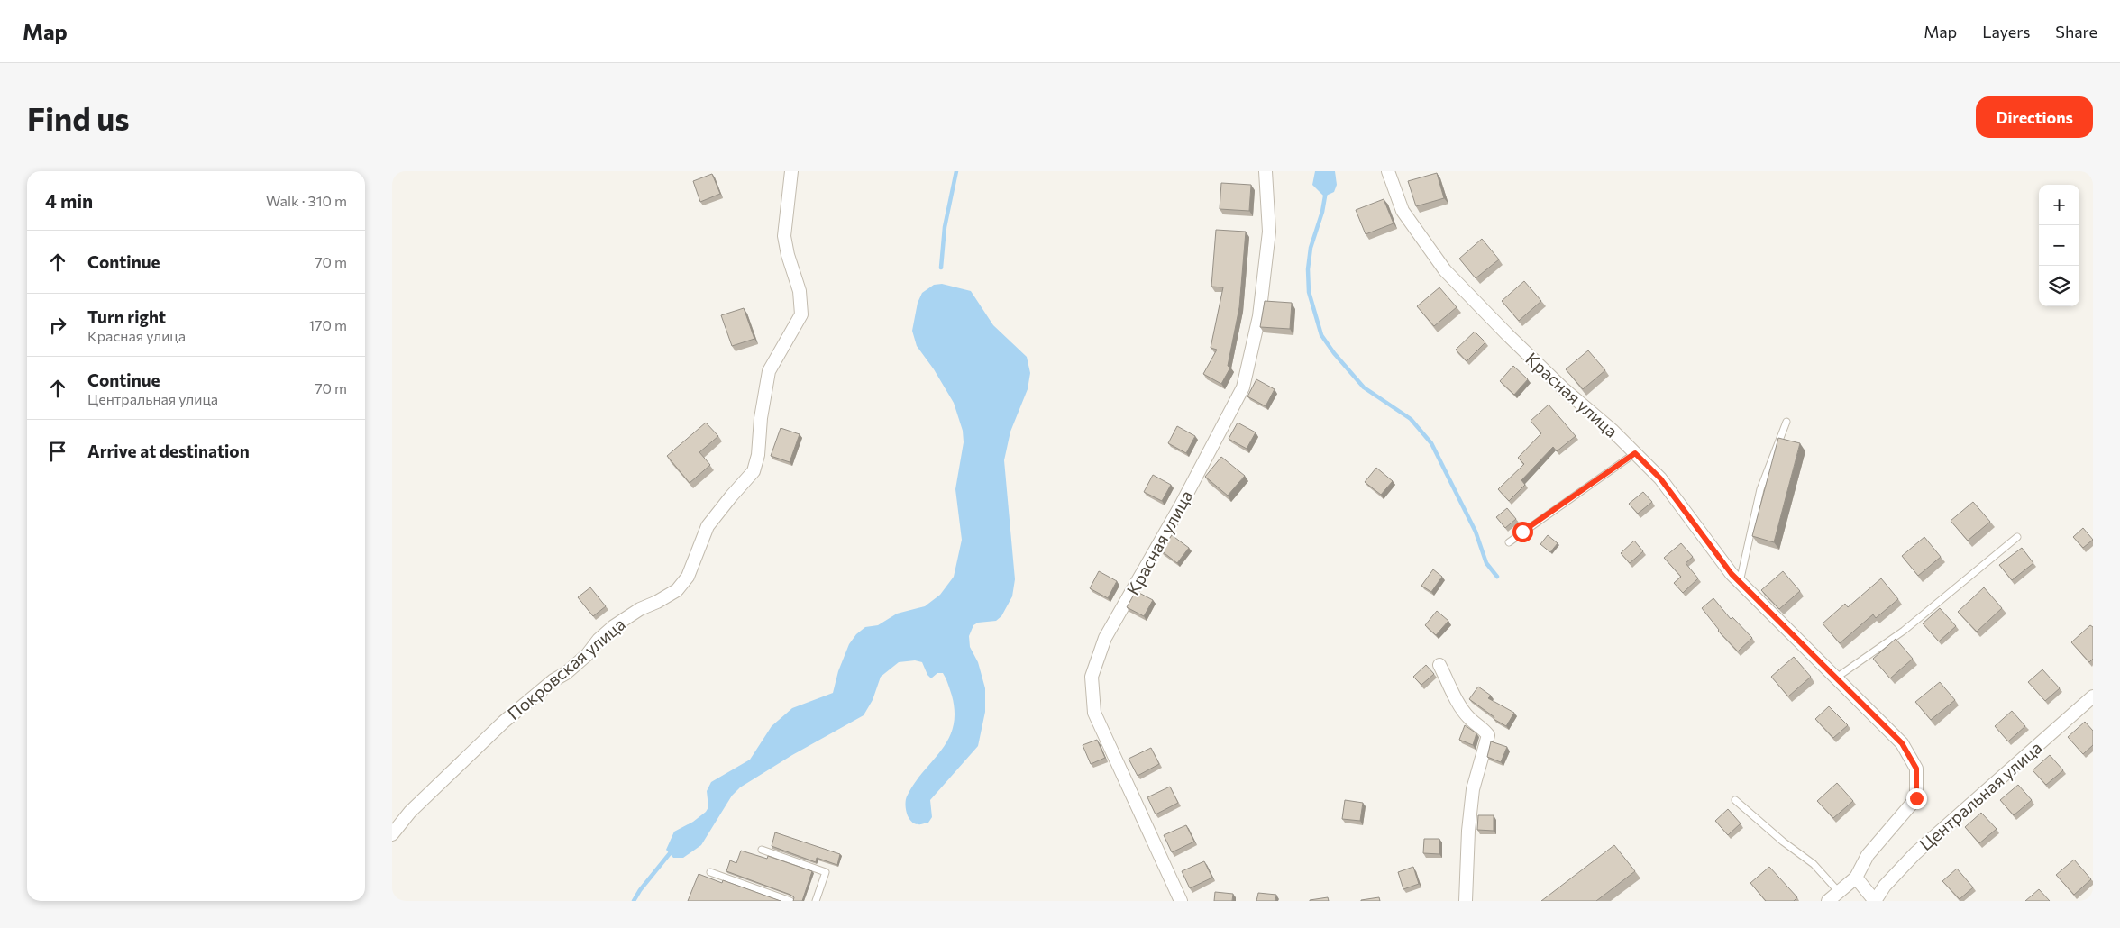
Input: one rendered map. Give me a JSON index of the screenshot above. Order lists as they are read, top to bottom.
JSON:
{
  "streets": {
    "street": ["Красная улица", "Покровская улица", "Центральная улица"]
  },
  "crossings": [
    ["Красная улица", "Центральная улица"]
  ],
  "page": {
    "header": "Map",
    "nav": ["Map", "Layers", "Share"],
    "buttons": "Directions",
    "title": "Find us",
    "heading": ["4 min", "Walk · 310 m"],
    "map_buttons": ["+", "−"],
    "list": [
      ["Continue", "70 m"],
      ["Turn right", "Красная улица", "170 m"],
      ["Continue", "Центральная улица", "70 m"],
      "Arrive at destination"
    ]
  }
}
